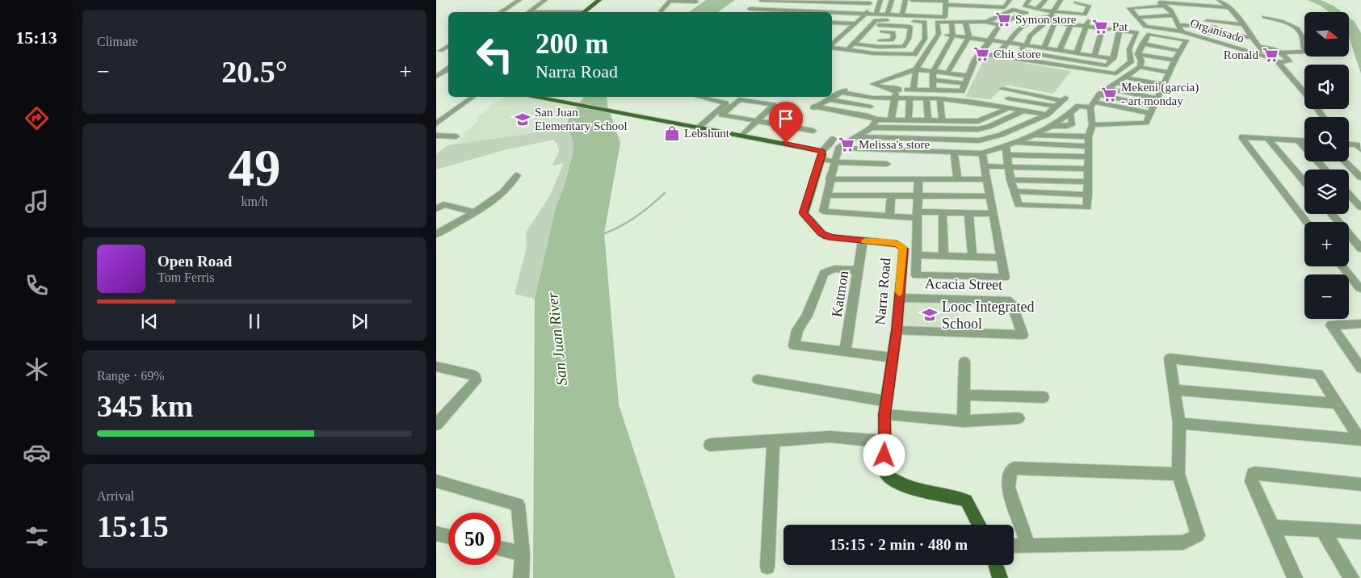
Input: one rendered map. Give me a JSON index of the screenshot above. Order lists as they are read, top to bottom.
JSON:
{
  "streets": {
    "main road": ["Narra Road"],
    "street": ["Organisado", "Acacia Street", "Katmon"]
  },
  "crossings": [
    ["Acacia Street", "Narra Road"],
    ["Narra Road", "Katmon"]
  ],
  "water": ["San Juan River"],
  "places": {
    "supermarket": [
      "Symon store",
      "Pat",
      "Chit store",
      "Ronald",
      "Mekeni (garcia) - art monday",
      "Melissa's store"
    ],
    "school or university": ["San Juan Elementary School", "Looc Integrated School"],
    "shop": ["Lebshunt"]
  },
  "north": "right",
  "page": {
    "tabs": "15:13",
    "tile": [
      "Climate",
      ["49", "km/h"],
      ["Range · 69%", "345 km"],
      ["Arrival", "15:15"]
    ],
    "map_buttons": ["+", "−"],
    "turn": ["200 m", "Narra Road"],
    "heat": ["−", "20.5°", "+"],
    "song": ["Open Road", "Tom Ferris"],
    "limit": "50",
    "trip": "15:15 · 2 min · 480 m"
  }
}
